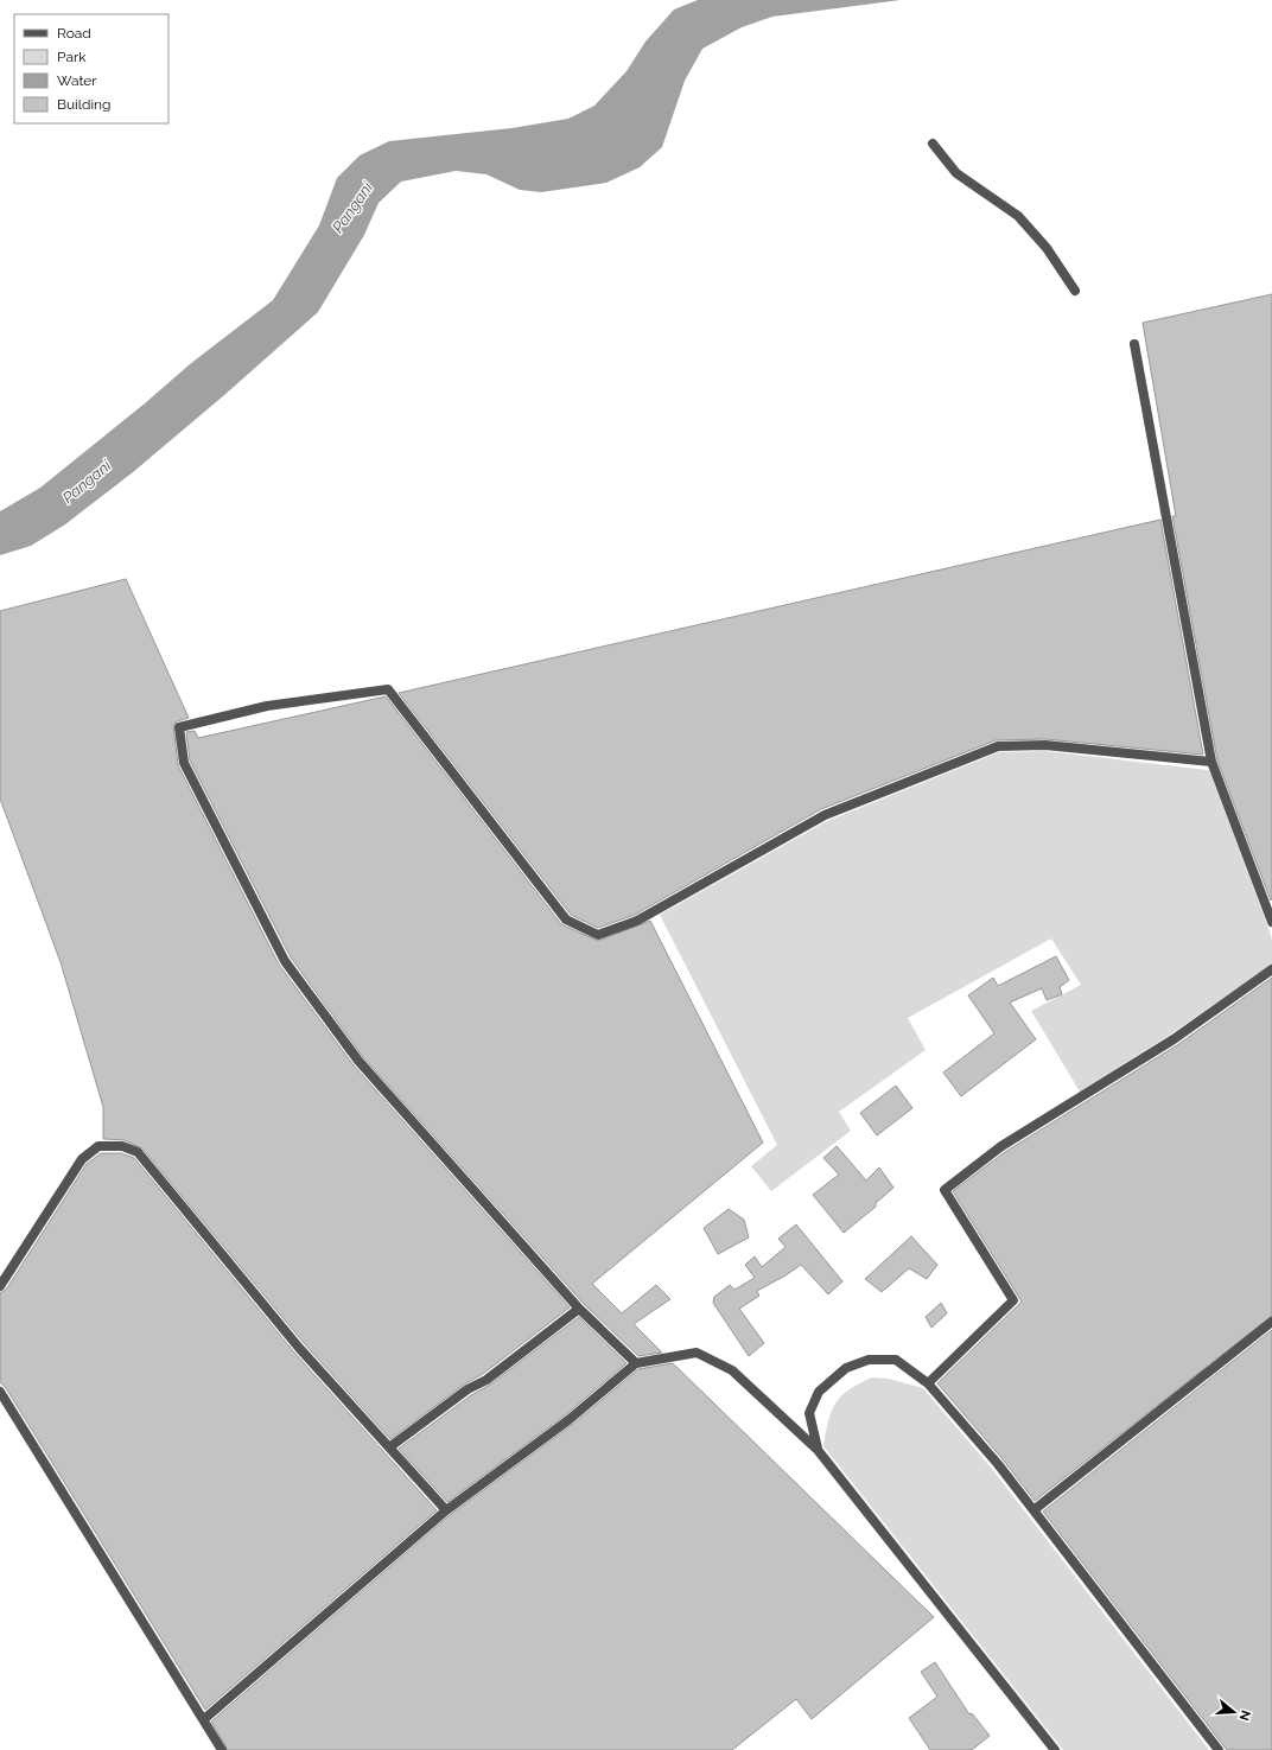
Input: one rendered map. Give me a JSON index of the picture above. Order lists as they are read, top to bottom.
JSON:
{
  "water": ["Pangani"],
  "legend": [
    "Road",
    "Park",
    "Water",
    "Building"
  ],
  "north": "right"
}
